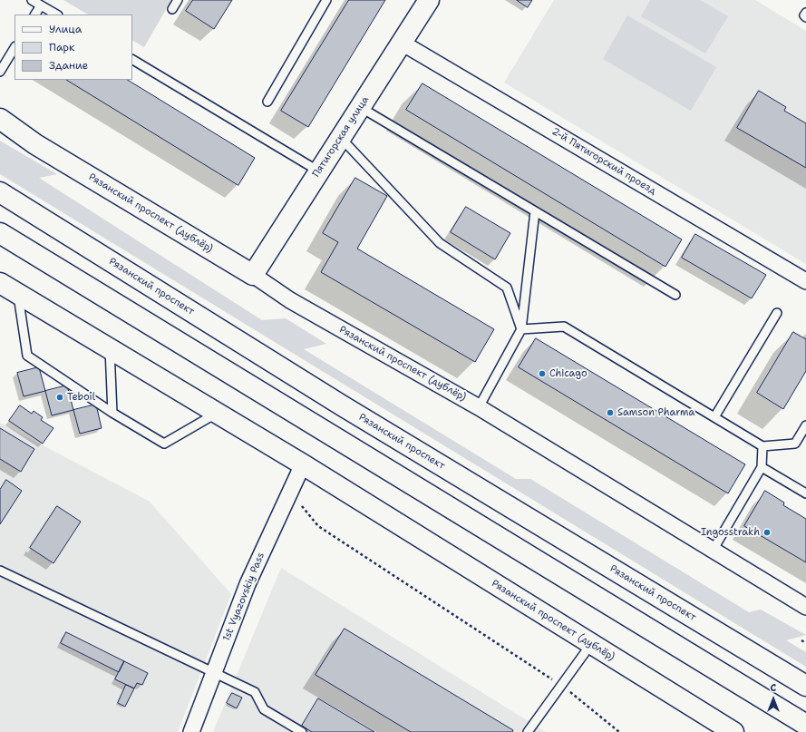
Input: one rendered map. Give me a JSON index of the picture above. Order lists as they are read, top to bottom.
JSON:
{
  "streets": {
    "main road": ["Пятигорская улица", "Рязанский проспект (дублёр)", "Рязанский проспект"],
    "street": ["2-й Пятигорский проезд", "1st Vyazovskiy Pass"]
  },
  "crossings": [
    ["Пятигорская улица", "2-й Пятигорский проезд"],
    ["Пятигорская улица", "Рязанский проспект (дублёр)"],
    ["Рязанский проспект (дублёр)", "1st Vyazovskiy Pass"]
  ],
  "places": [
    "Chicago",
    "Teboil",
    "Samson Pharma",
    "Ingosstrakh"
  ],
  "legend": ["Улица", "Парк", "Здание"],
  "north": "top"
}
